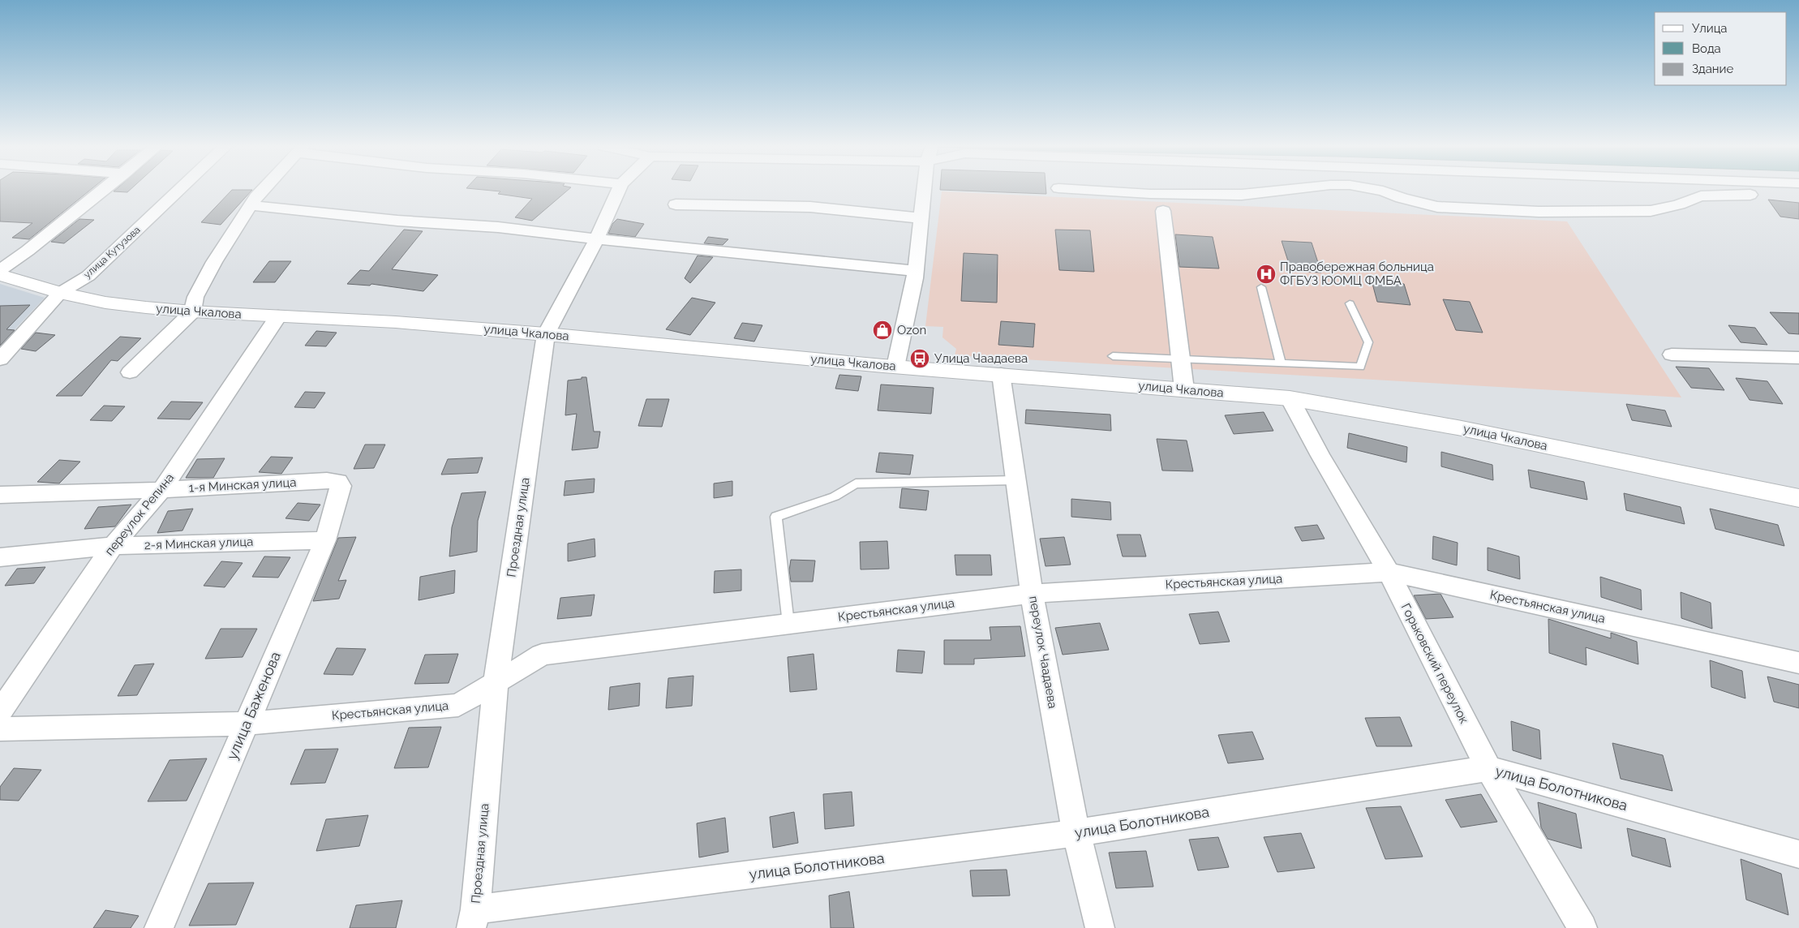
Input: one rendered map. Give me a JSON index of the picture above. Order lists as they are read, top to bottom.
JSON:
{
  "streets": {
    "main road": ["улица Чкалова"],
    "street": [
      "улица Кутузова",
      "1-я Минская улица",
      "переулок Репина",
      "Проездная улица",
      "2-я Минская улица",
      "Крестьянская улица",
      "переулок Чаадаева",
      "Горьковский переулок",
      "улица Баженова",
      "улица Болотникова"
    ]
  },
  "crossings": [
    ["улица Кутузова", "улица Чкалова"],
    ["улица Чкалова", "переулок Репина"],
    ["улица Чкалова", "Проездная улица"],
    ["улица Чкалова", "переулок Чаадаева"],
    ["улица Чкалова", "Горьковский переулок"],
    ["1-я Минская улица", "переулок Репина"],
    ["1-я Минская улица", "улица Баженова"],
    ["переулок Репина", "2-я Минская улица"],
    ["Проездная улица", "Крестьянская улица"],
    ["Проездная улица", "улица Болотникова"],
    ["2-я Минская улица", "улица Баженова"],
    ["Крестьянская улица", "переулок Чаадаева"],
    ["Крестьянская улица", "Горьковский переулок"],
    ["Крестьянская улица", "улица Баженова"],
    ["переулок Чаадаева", "улица Болотникова"],
    ["Горьковский переулок", "улица Болотникова"]
  ],
  "places": {
    "hospital": ["Правобережная больница ФГБУЗ ЮОМЦ ФМБА"],
    "shop": ["Ozon"],
    "bus stop": ["Улица Чаадаева"]
  },
  "legend": ["Улица", "Вода", "Здание"]
}
